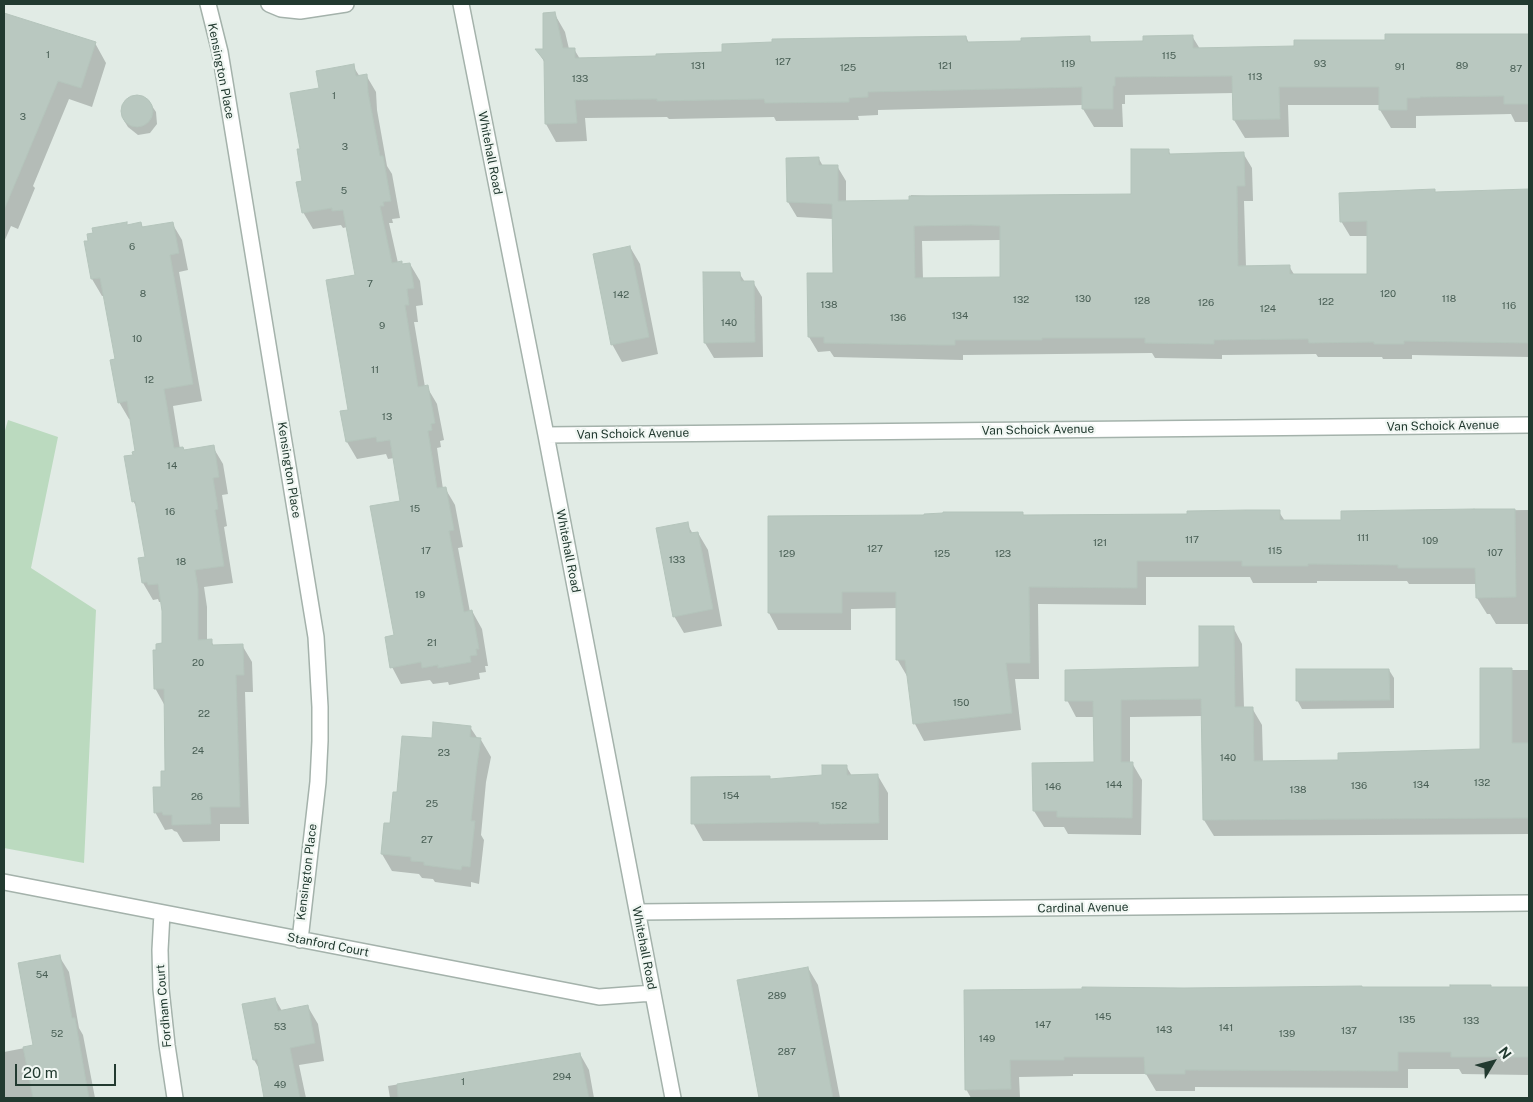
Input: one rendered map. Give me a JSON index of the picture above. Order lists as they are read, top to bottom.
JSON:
{
  "streets": {
    "street": [
      "Kensington Place",
      "Whitehall Road",
      "Van Schoick Avenue",
      "Cardinal Avenue",
      "Stanford Court",
      "Fordham Court"
    ]
  },
  "crossings": [
    ["Kensington Place", "Stanford Court"],
    ["Whitehall Road", "Van Schoick Avenue"],
    ["Whitehall Road", "Cardinal Avenue"],
    ["Whitehall Road", "Stanford Court"],
    ["Stanford Court", "Fordham Court"]
  ],
  "house_numbers": [
    "1",
    "115",
    "127",
    "119",
    "93",
    "131",
    "121",
    "89",
    "91",
    "125",
    "87",
    "113",
    "133",
    "1",
    "3",
    "3",
    "5",
    "6",
    "7",
    "8",
    "120",
    "142",
    "130",
    "118",
    "132",
    "128",
    "122",
    "126",
    "138",
    "116",
    "124",
    "134",
    "136",
    "140",
    "9",
    "10",
    "11",
    "12",
    "13",
    "14",
    "15",
    "16",
    "111",
    "117",
    "109",
    "121",
    "127",
    "17",
    "115",
    "107",
    "129",
    "125",
    "123",
    "133",
    "18",
    "19",
    "21",
    "20",
    "150",
    "22",
    "24",
    "23",
    "140",
    "132",
    "144",
    "134",
    "136",
    "146",
    "138",
    "154",
    "26",
    "25",
    "152",
    "27",
    "54",
    "289",
    "145",
    "135",
    "133",
    "147",
    "53",
    "141",
    "143",
    "137",
    "52",
    "139",
    "149",
    "287",
    "294",
    "1",
    "49"
  ],
  "scale_bar": "20 m",
  "north": "top right"
}
